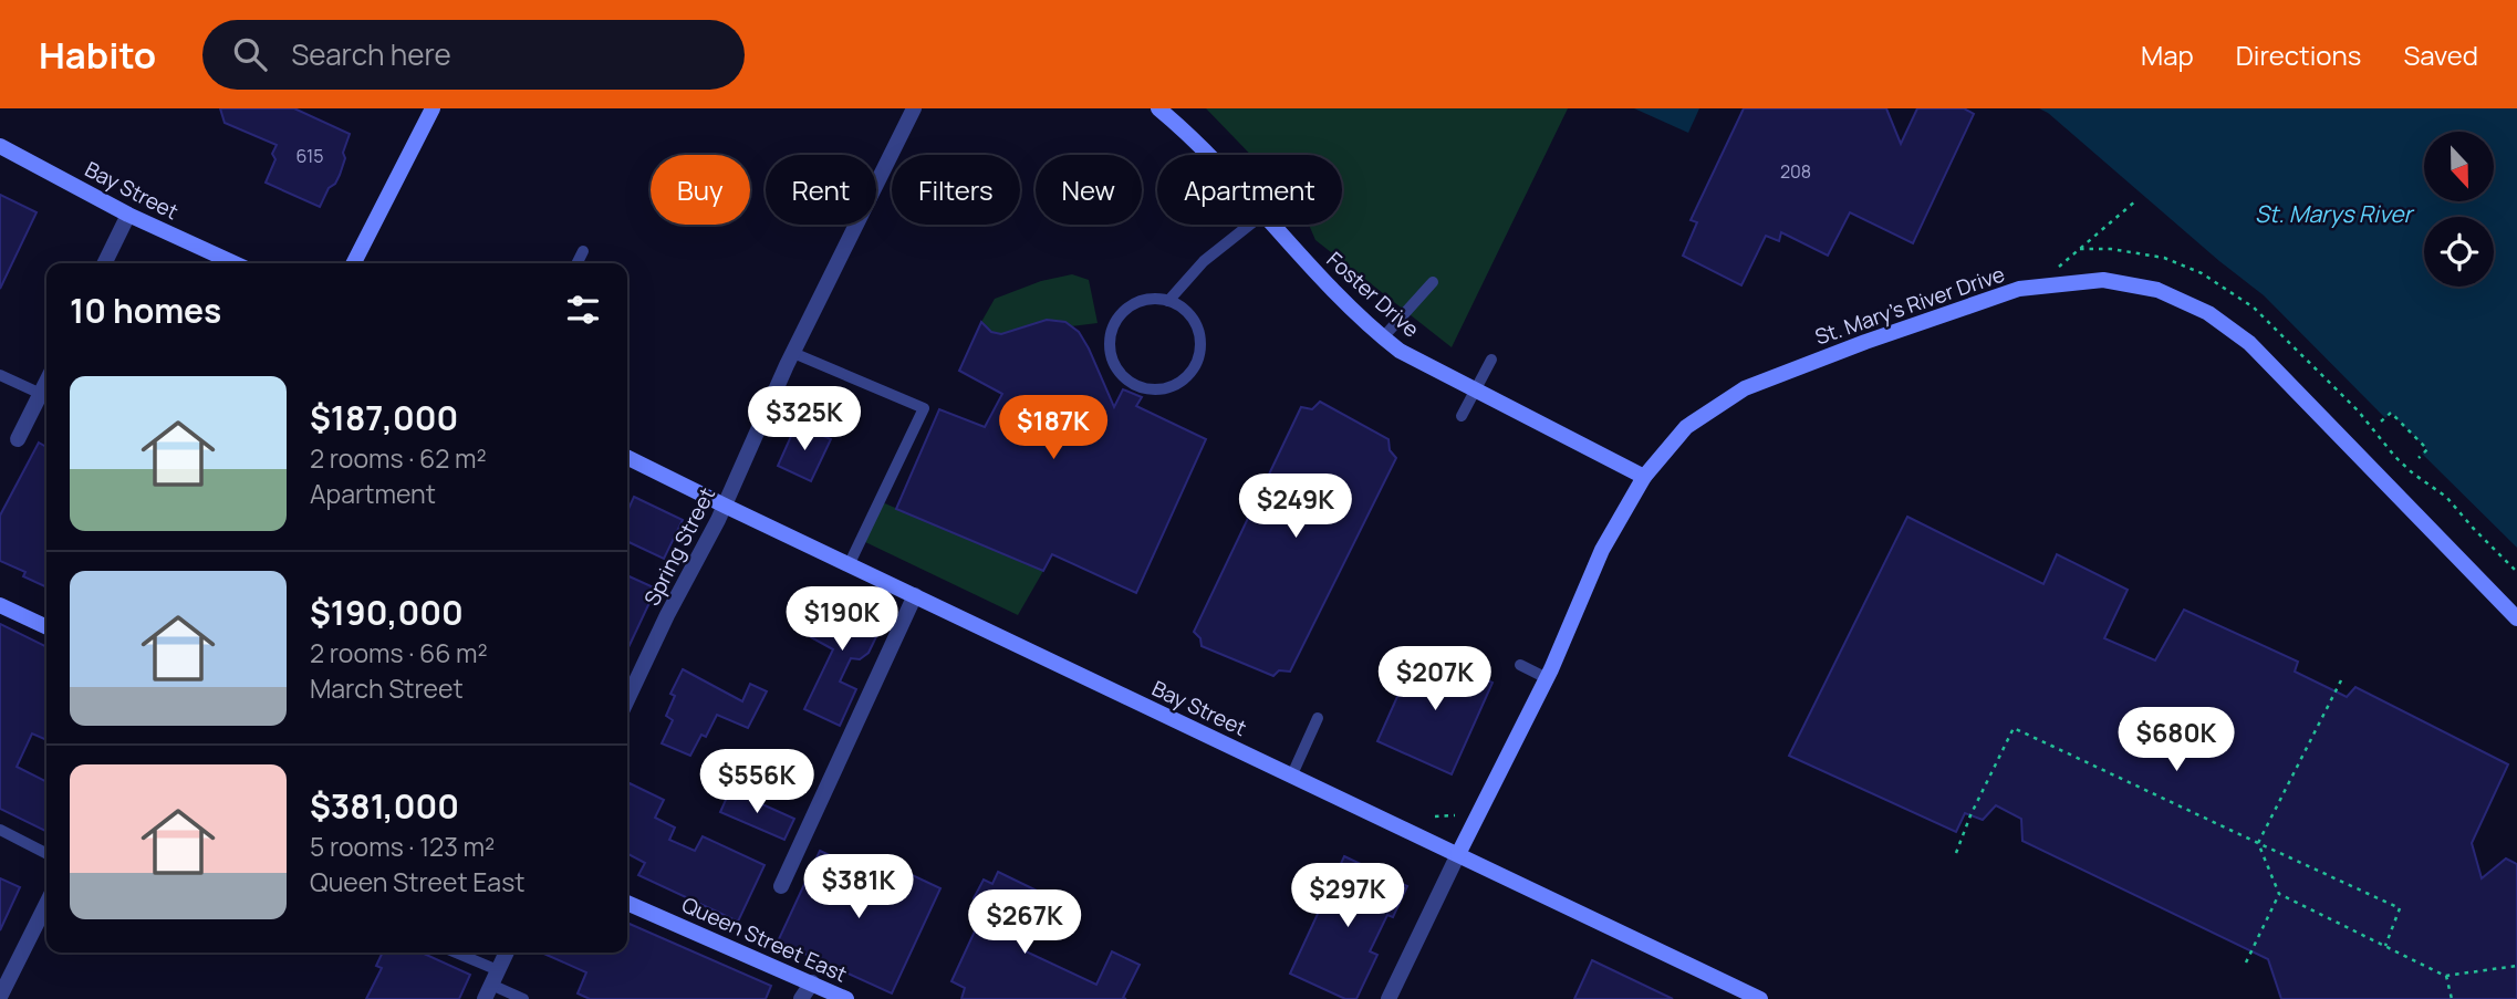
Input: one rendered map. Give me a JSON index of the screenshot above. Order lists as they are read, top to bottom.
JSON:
{
  "streets": {
    "street": [
      "Bay Street",
      "Foster Drive",
      "St. Mary's River Drive",
      "Spring Street",
      "Queen Street East"
    ]
  },
  "crossings": [
    ["Bay Street", "St. Mary's River Drive"],
    ["Bay Street", "Spring Street"],
    ["Foster Drive", "St. Mary's River Drive"]
  ],
  "water": ["St. Marys River"],
  "house_numbers": ["615", "208"],
  "north": "bottom",
  "page": {
    "header": "Habito",
    "search": "Search here",
    "nav": ["Map", "Directions", "Saved"],
    "chip": [
      "Buy",
      "Rent",
      "Filters",
      "New",
      "Apartment"
    ],
    "heading": "10 homes",
    "list": [
      {
        "name": "$187,000",
        "note": "2 rooms · 62 m² · Apartment"
      },
      {
        "name": "$190,000",
        "note": "2 rooms · 66 m² · March Street"
      },
      {
        "name": "$381,000",
        "note": "5 rooms · 123 m² · Queen Street East"
      }
    ],
    "price": [
      "$325K",
      "$187K",
      "$249K",
      "$190K",
      "$207K",
      "$680K",
      "$556K",
      "$381K",
      "$297K",
      "$267K"
    ]
  }
}
